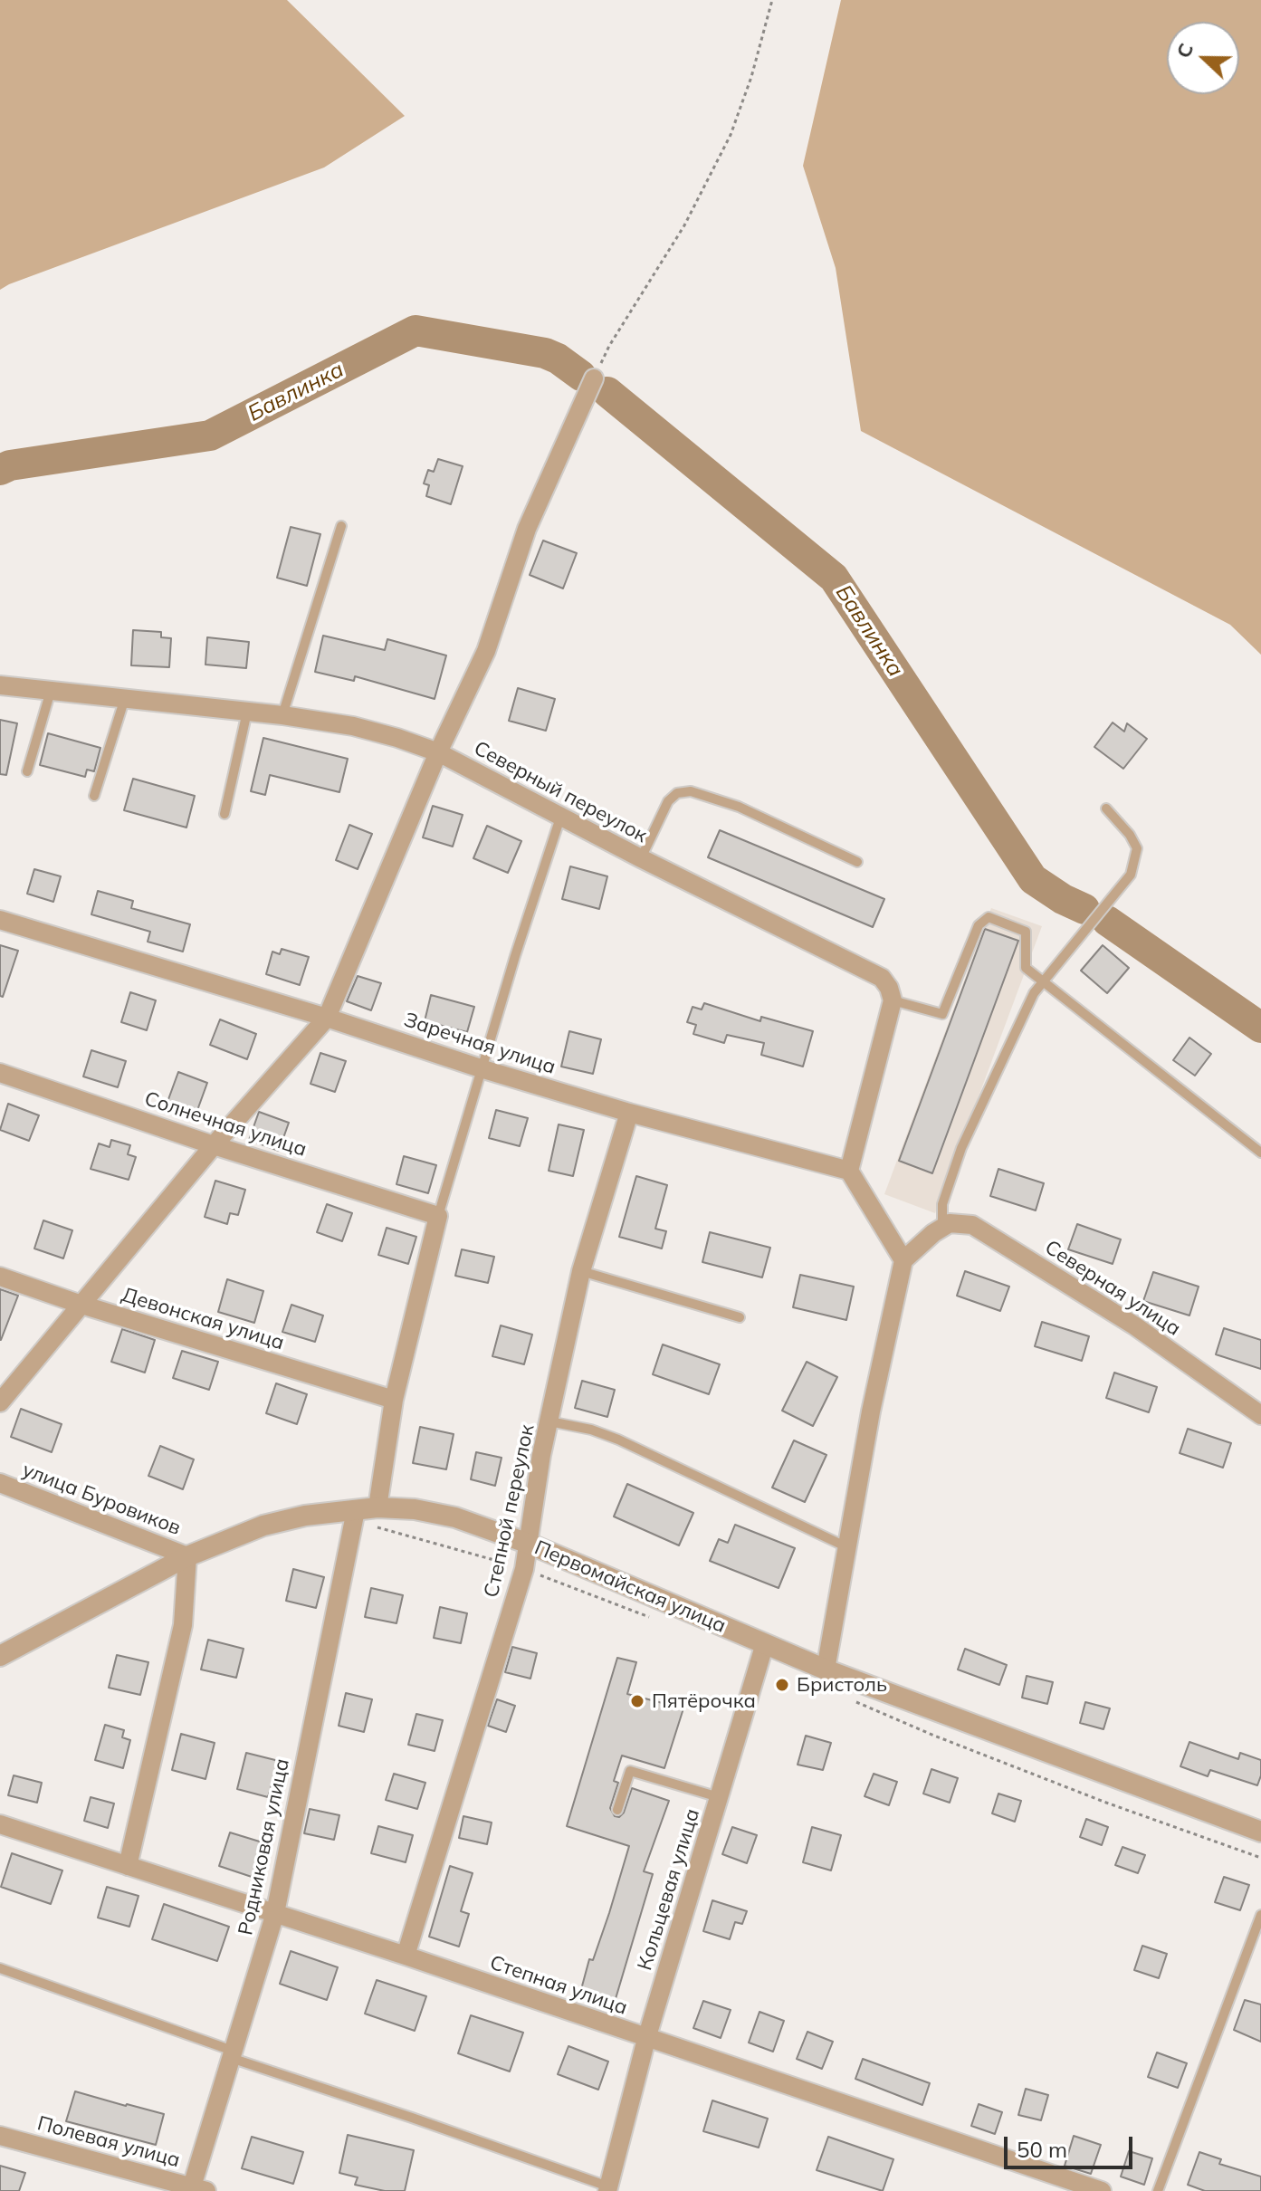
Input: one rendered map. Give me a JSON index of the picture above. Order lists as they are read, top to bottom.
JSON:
{
  "streets": {
    "street": [
      "Северный переулок",
      "Заречная улица",
      "Солнечная улица",
      "Северная улица",
      "Девонская улица",
      "улица Буровиков",
      "Степной переулок",
      "Первомайская улица",
      "Родниковая улица",
      "Кольцевая улица",
      "Степная улица",
      "Полевая улица"
    ]
  },
  "crossings": [
    ["Заречная улица", "Степной переулок"],
    ["улица Буровиков", "Первомайская улица"],
    ["Степной переулок", "Первомайская улица"],
    ["Степной переулок", "Степная улица"],
    ["Первомайская улица", "Родниковая улица"],
    ["Первомайская улица", "Кольцевая улица"],
    ["Родниковая улица", "Степная улица"],
    ["Родниковая улица", "Полевая улица"],
    ["Кольцевая улица", "Степная улица"]
  ],
  "water": ["Бавлинка"],
  "places": ["Бристоль", "Пятёрочка"],
  "scale_bar": "50 m",
  "north": "left"
}
